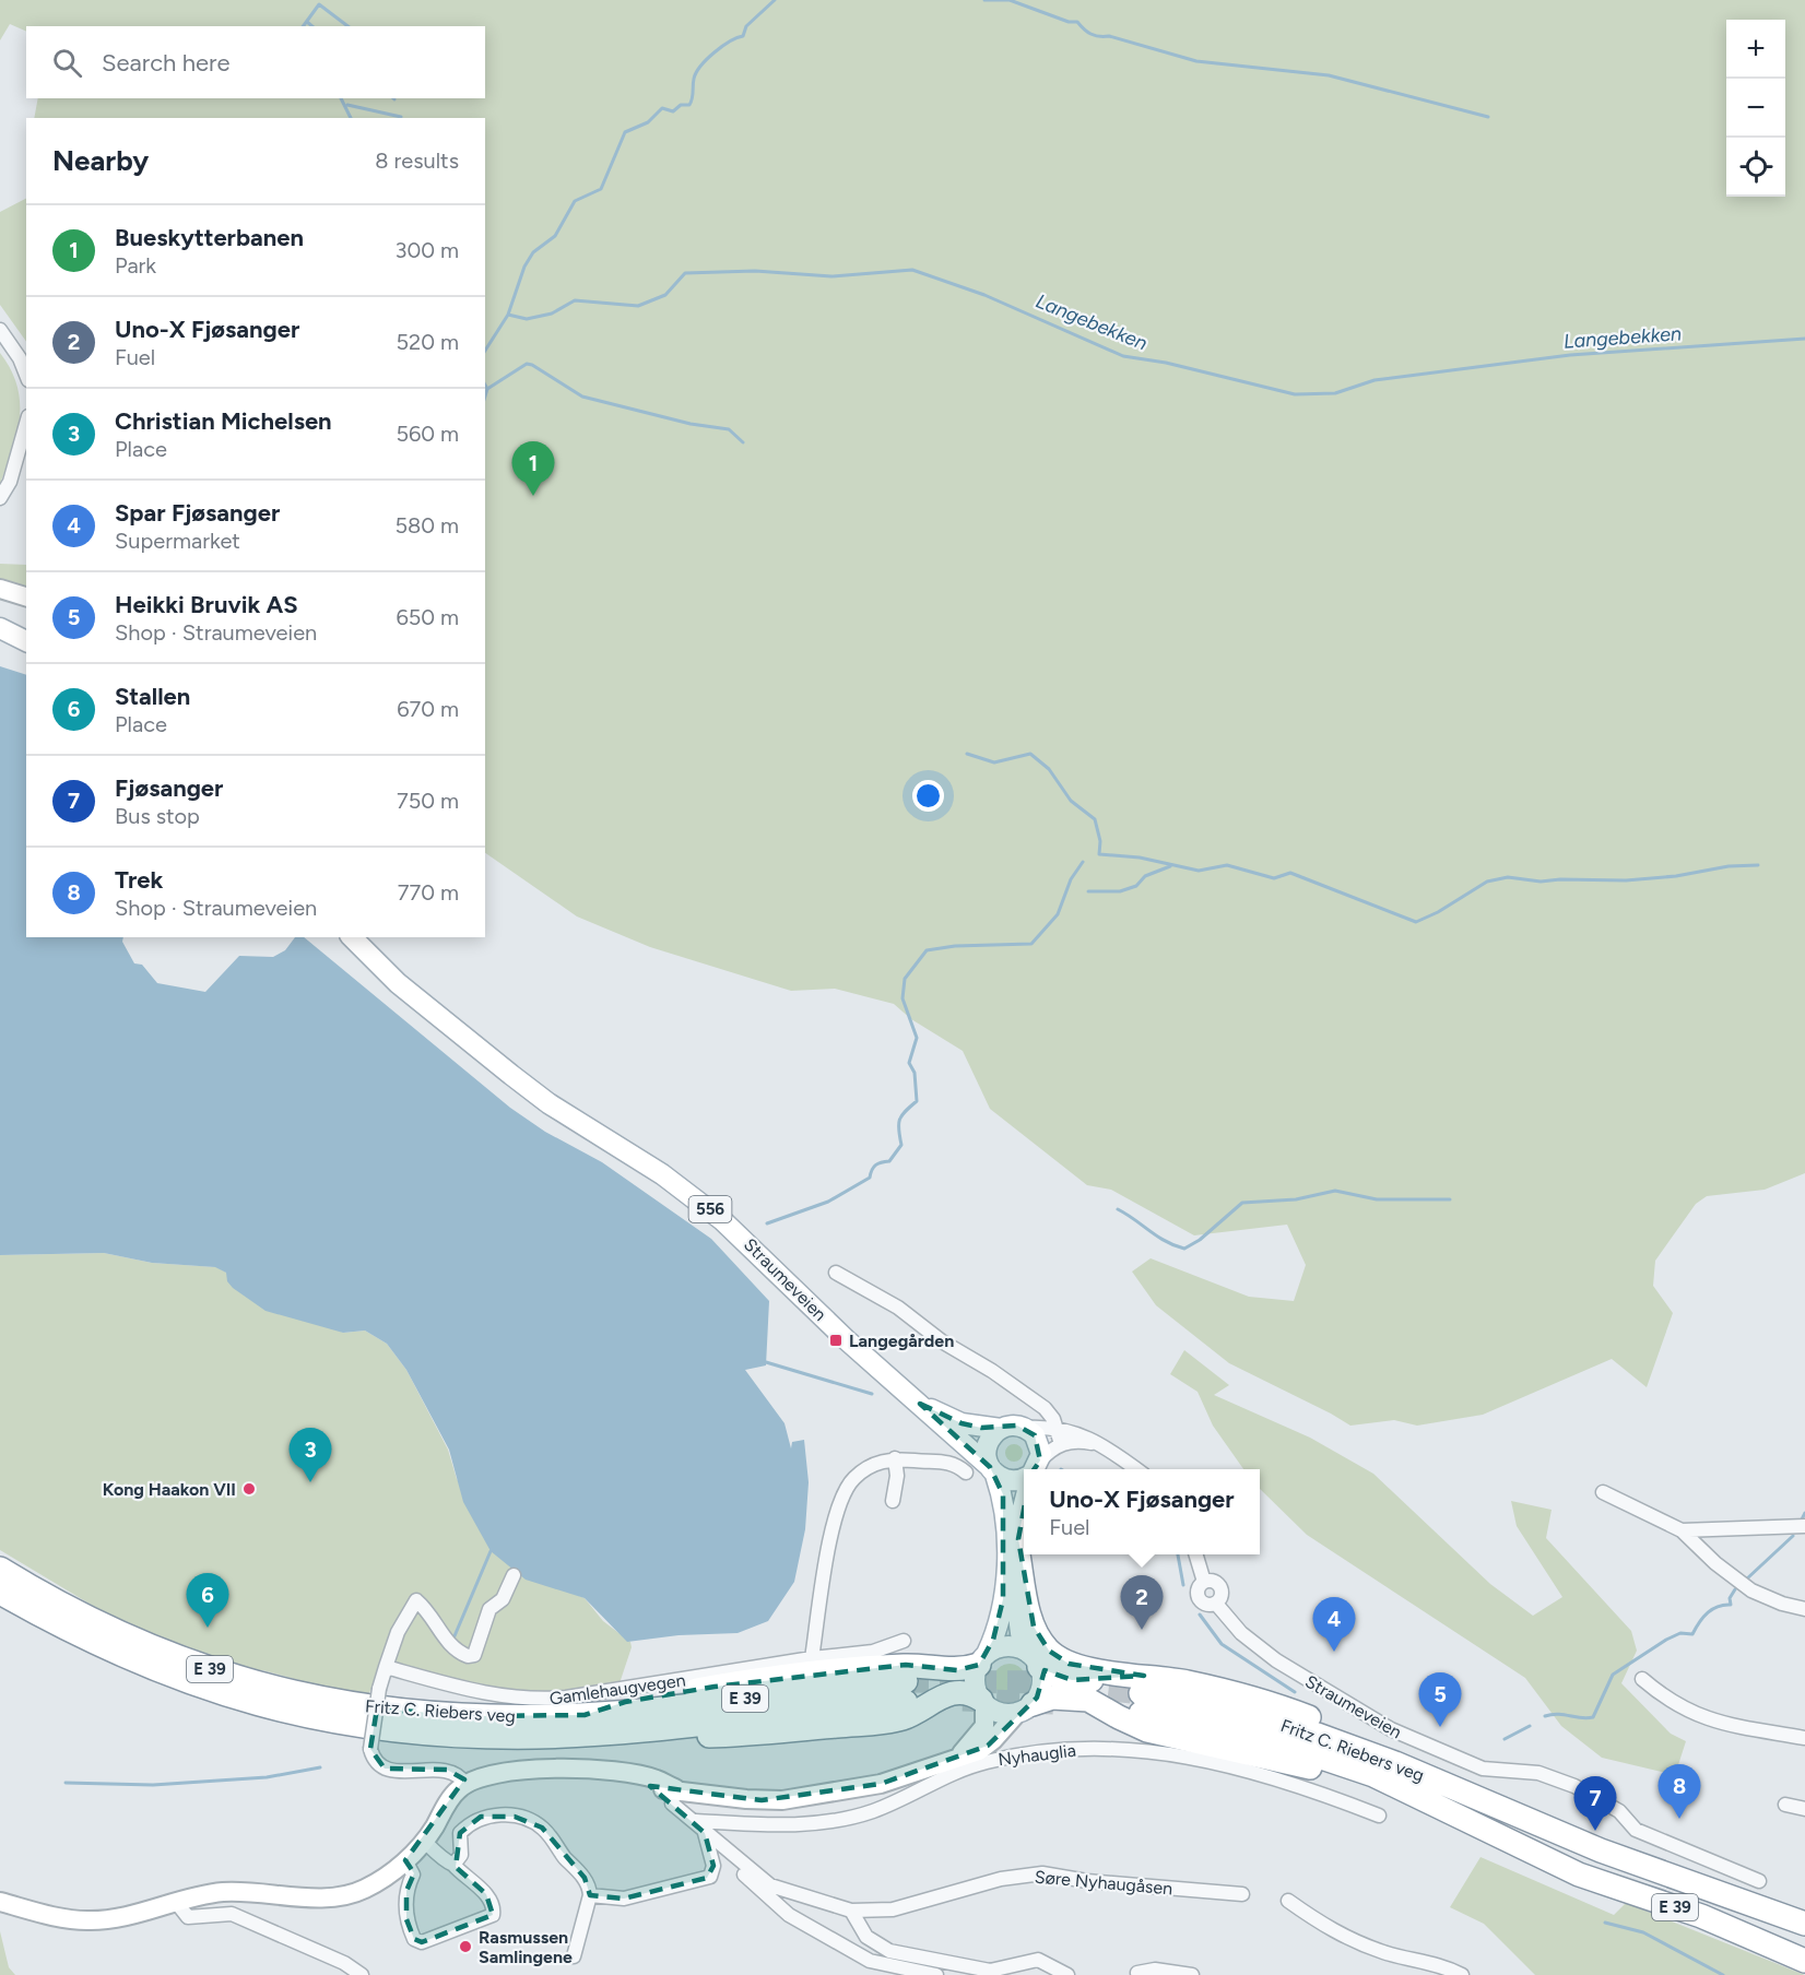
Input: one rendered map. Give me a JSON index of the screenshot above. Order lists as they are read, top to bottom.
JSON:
{
  "streets": {
    "highway": ["E 39", "Fritz C. Riebers veg"],
    "main road": ["556", "Straumeveien"],
    "street": ["Gamlehaugvegen", "Nyhauglia", "Søre Nyhaugåsen"]
  },
  "crossings": [
    ["556", "Straumeveien"],
    ["E 39", "Fritz C. Riebers veg"],
    ["Nyhauglia", "Søre Nyhaugåsen"]
  ],
  "water": ["Langebekken"],
  "places": {
    "transit": ["Langegården"],
    "other": ["Kong Haakon VII", "Rasmussen Samlingene"]
  },
  "page": {
    "map_buttons": ["+", "−"],
    "search": "Search here",
    "heading": ["Nearby", "8 results"],
    "list": [
      {
        "mark": "1",
        "name": "Bueskytterbanen",
        "note": "Park",
        "value": "300 m"
      },
      {
        "mark": "2",
        "name": "Uno-X Fjøsanger",
        "note": "Fuel",
        "value": "520 m"
      },
      {
        "mark": "3",
        "name": "Christian Michelsen",
        "note": "Place",
        "value": "560 m"
      },
      {
        "mark": "4",
        "name": "Spar Fjøsanger",
        "note": "Supermarket",
        "value": "580 m"
      },
      {
        "mark": "5",
        "name": "Heikki Bruvik AS",
        "note": "Shop · Straumeveien",
        "value": "650 m"
      },
      {
        "mark": "6",
        "name": "Stallen",
        "note": "Place",
        "value": "670 m"
      },
      {
        "mark": "7",
        "name": "Fjøsanger",
        "note": "Bus stop",
        "value": "750 m"
      },
      {
        "mark": "8",
        "name": "Trek",
        "note": "Shop · Straumeveien",
        "value": "770 m"
      }
    ],
    "pins": [
      "1",
      "3",
      "6",
      "2",
      "4",
      "5",
      "8",
      "7"
    ],
    "popup": ["Uno-X Fjøsanger", "Fuel"]
  }
}
